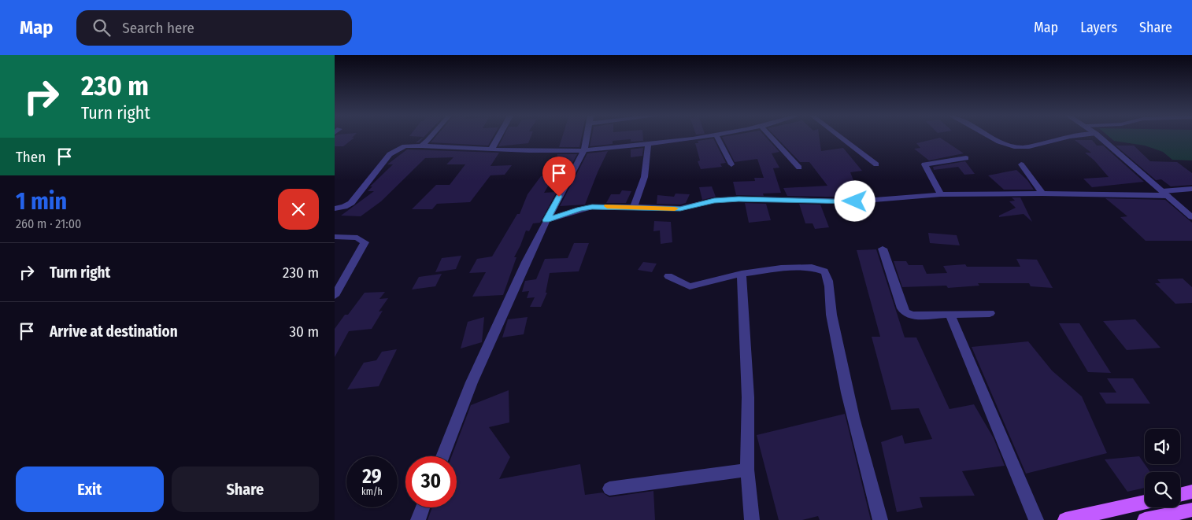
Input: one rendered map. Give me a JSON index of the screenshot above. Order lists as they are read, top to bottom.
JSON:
{
  "page": {
    "header": "Map",
    "search": "Search here",
    "nav": ["Map", "Layers", "Share"],
    "turn": ["230 m", "Turn right"],
    "then": "Then",
    "heading": ["1 min", "260 m · 21:00"],
    "list": [
      {
        "name": "Turn right",
        "value": "230 m"
      },
      {
        "name": "Arrive at destination",
        "value": "30 m"
      }
    ],
    "speed": "29 km/h",
    "limit": "30",
    "buttons": ["Exit", "Share"]
  }
}
